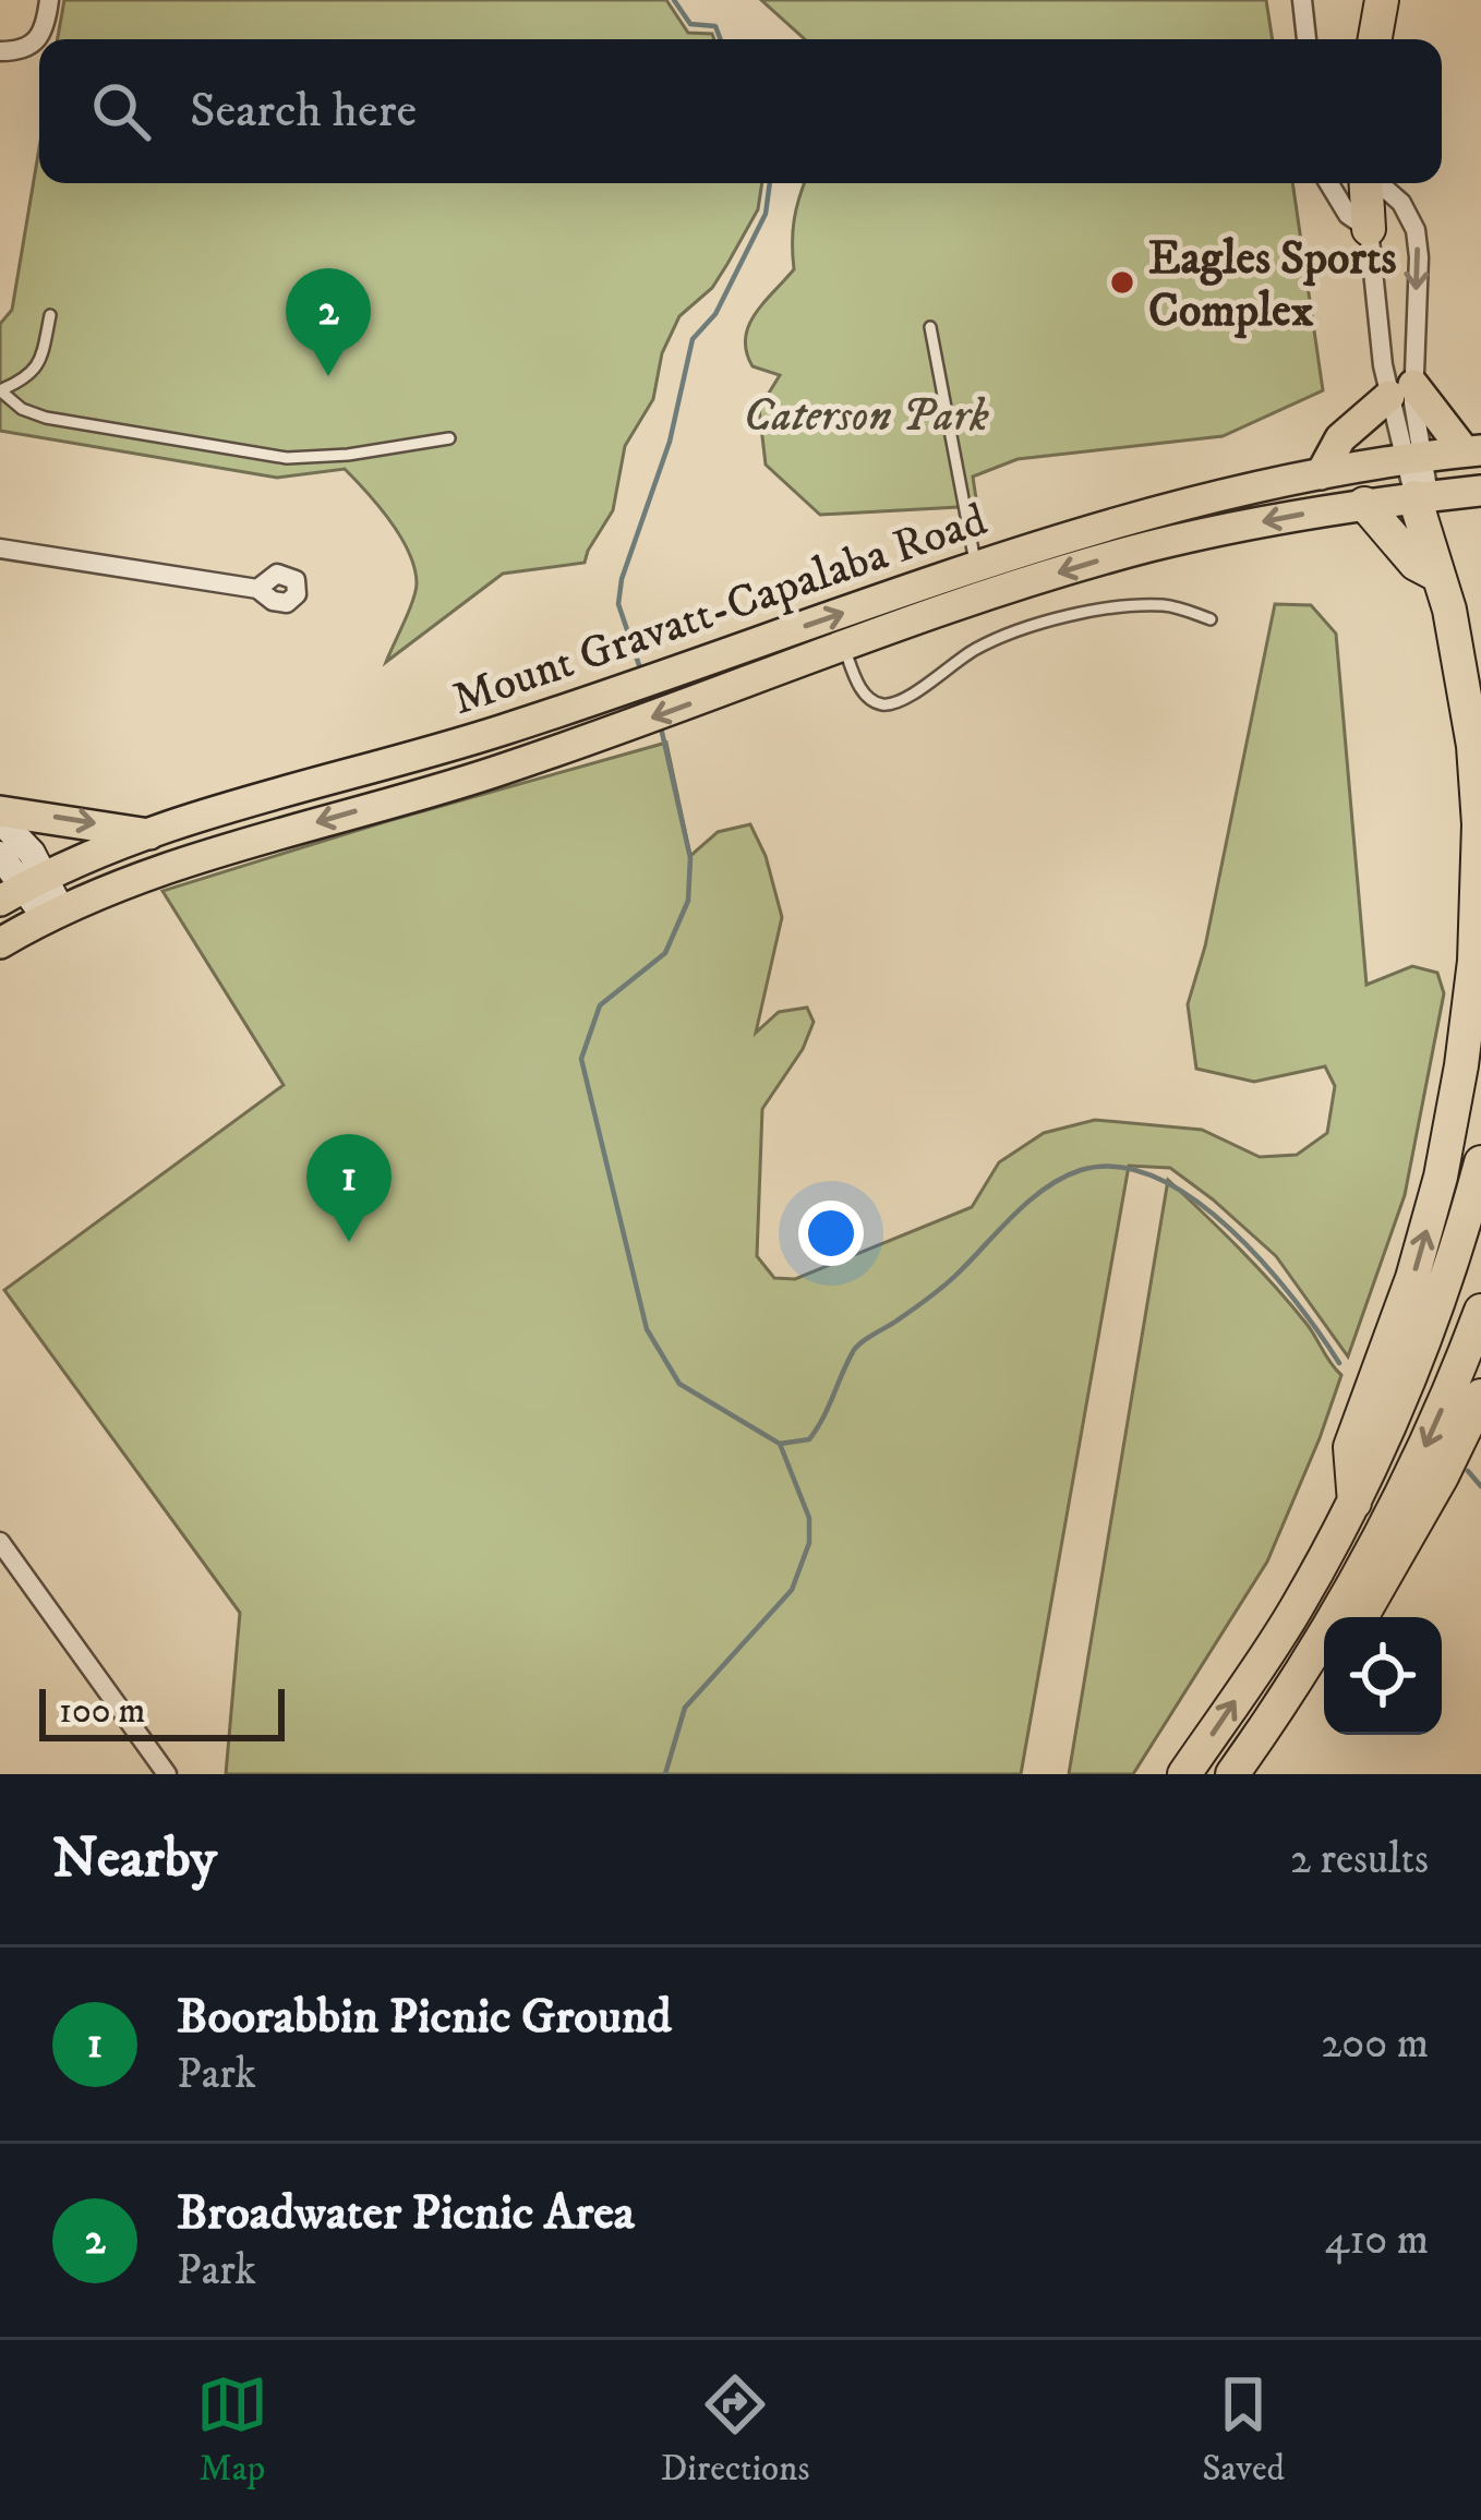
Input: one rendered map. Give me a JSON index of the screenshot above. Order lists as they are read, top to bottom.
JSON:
{
  "streets": {
    "highway": ["Mount Gravatt-Capalaba Road"]
  },
  "parks": ["Caterson Park"],
  "places": ["Eagles Sports Complex"],
  "scale_bar": "100 m",
  "page": {
    "search": "Search here",
    "pins": ["2", "1"],
    "scale": "100 m",
    "heading": ["Nearby", "2 results"],
    "list": [
      {
        "mark": "1",
        "name": "Boorabbin Picnic Ground",
        "note": "Park",
        "value": "200 m"
      },
      {
        "mark": "2",
        "name": "Broadwater Picnic Area",
        "note": "Park",
        "value": "410 m"
      }
    ],
    "nav": ["Map", "Directions", "Saved"]
  }
}
